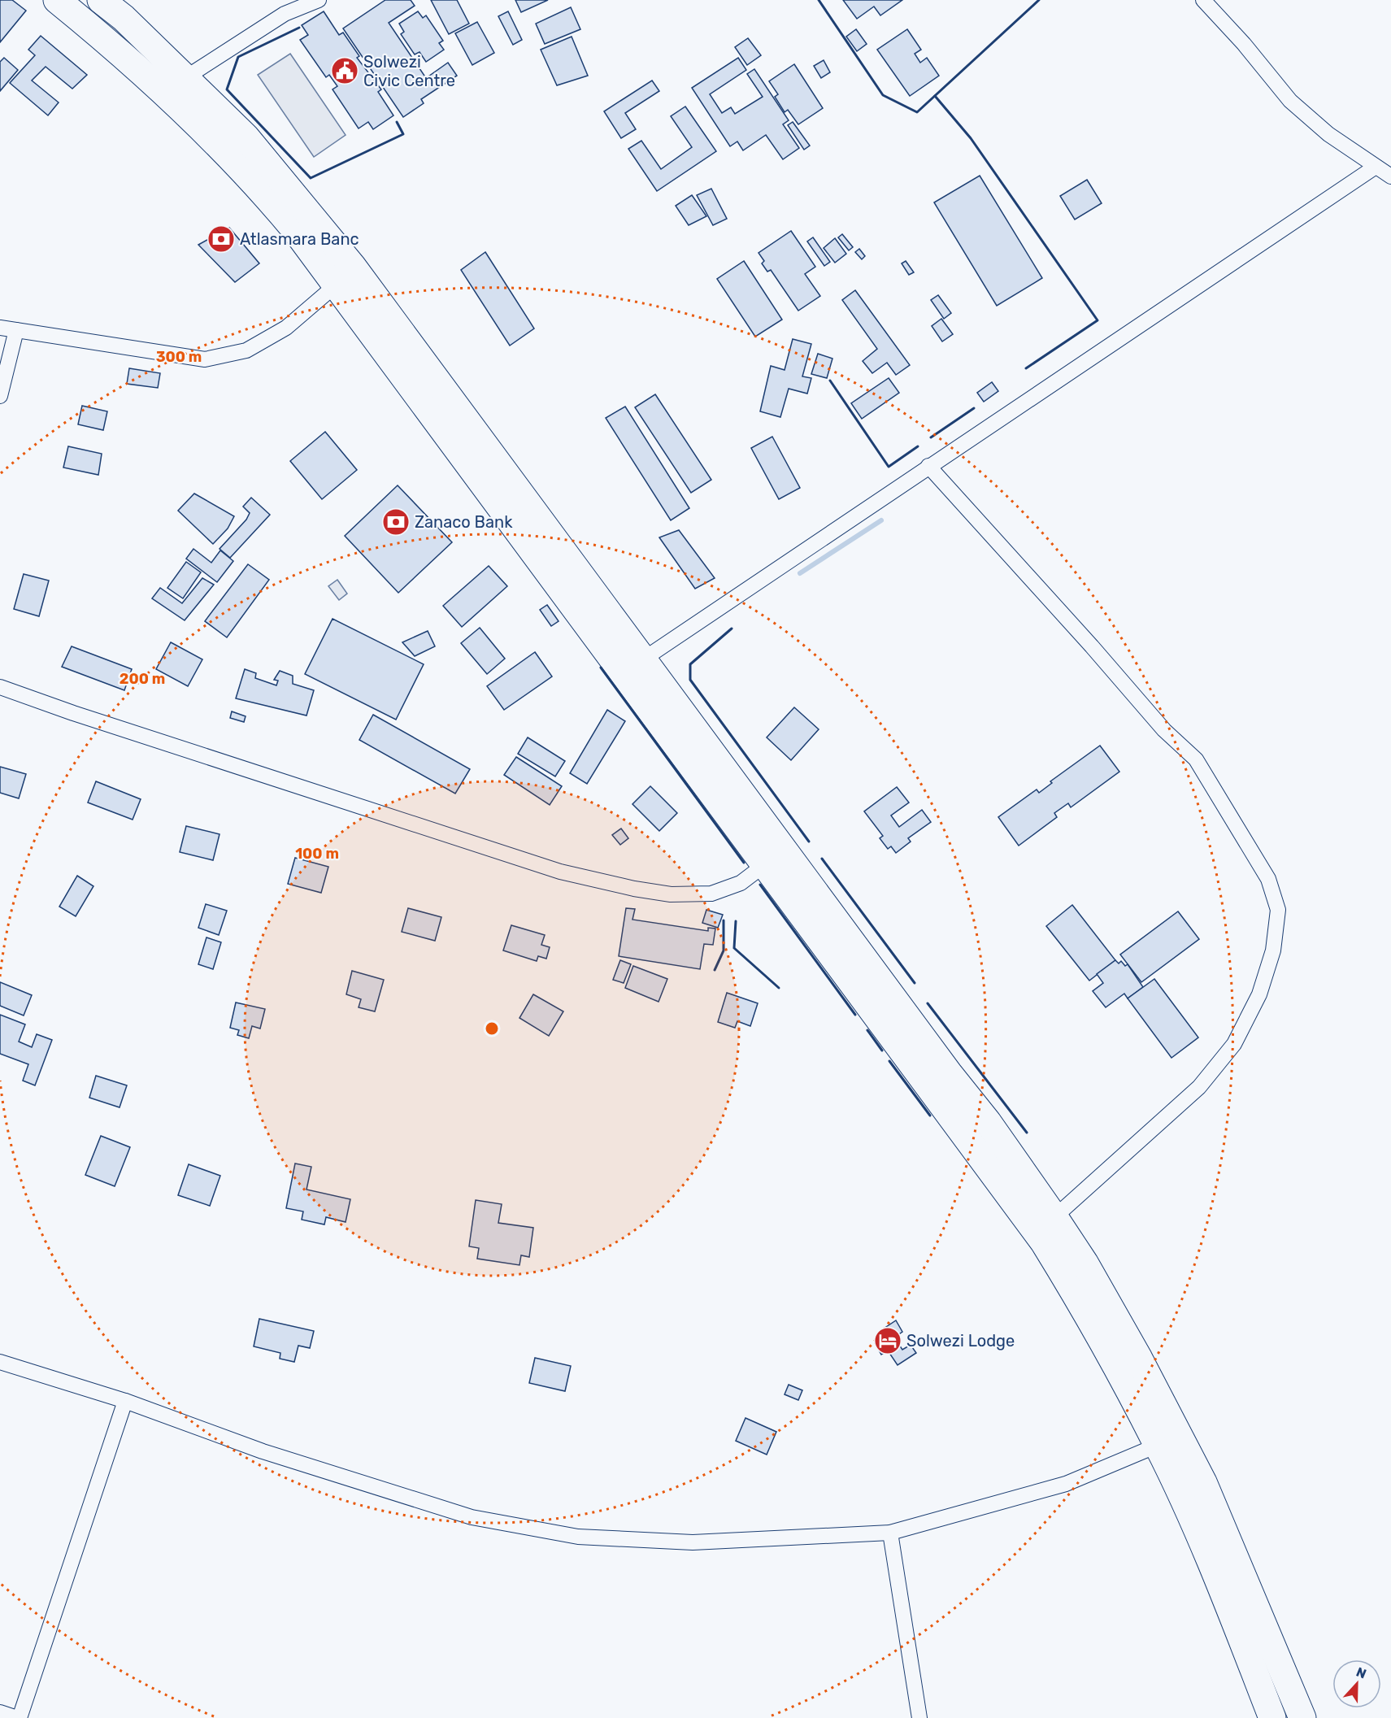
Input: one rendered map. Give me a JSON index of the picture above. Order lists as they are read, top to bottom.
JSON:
{
  "places": {
    "public building": ["Solwezi Civic Centre"],
    "bank": ["Atlasmara Banc", "Zanaco Bank"],
    "hotel": ["Solwezi Lodge"]
  },
  "north": "top",
  "rings": ["300 m", "200 m", "100 m"]
}
